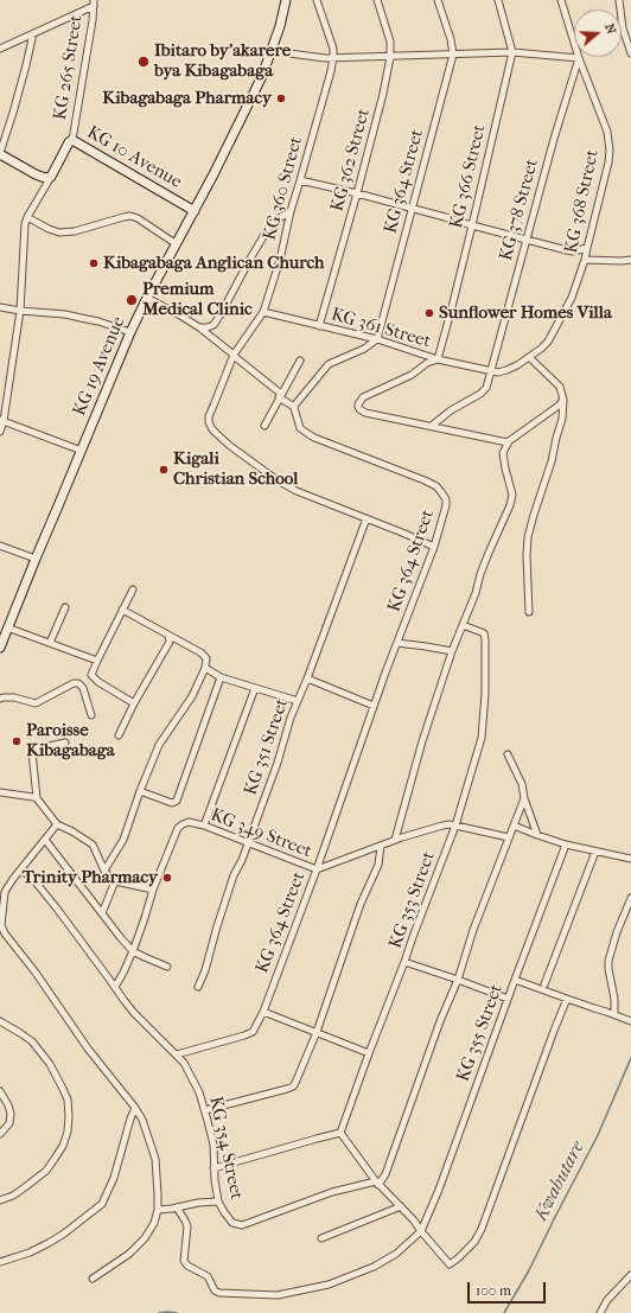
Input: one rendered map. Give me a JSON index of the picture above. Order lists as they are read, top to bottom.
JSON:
{
  "streets": {
    "main road": ["KG 10 Avenue", "KG 19 Avenue"],
    "street": [
      "KG 265 Street",
      "KG 362 Street",
      "KG 366 Street",
      "KG 364 Street",
      "KG 360 Street",
      "KG 368 Street",
      "KG 378 Street",
      "KG 361 Street",
      "KG 351 Street",
      "KG 349 Street",
      "KG 353 Street",
      "KG 355 Street",
      "KG 354 Street"
    ]
  },
  "crossings": [
    ["KG 265 Street", "KG 10 Avenue"],
    ["KG 10 Avenue", "KG 19 Avenue"],
    ["KG 362 Street", "KG 361 Street"],
    ["KG 366 Street", "KG 361 Street"],
    ["KG 364 Street", "KG 360 Street"],
    ["KG 364 Street", "KG 361 Street"],
    ["KG 364 Street", "KG 349 Street"],
    ["KG 364 Street", "KG 354 Street"],
    ["KG 360 Street", "KG 361 Street"],
    ["KG 360 Street", "KG 351 Street"],
    ["KG 368 Street", "KG 378 Street"],
    ["KG 368 Street", "KG 361 Street"],
    ["KG 378 Street", "KG 361 Street"],
    ["KG 351 Street", "KG 349 Street"]
  ],
  "water": ["Kwabutare"],
  "places": [
    "Ibitaro by'akarere bya Kibagabaga",
    "Kibagabaga Pharmacy",
    "Kibagabaga Anglican Church",
    "Premium Medical Clinic",
    "Sunflower Homes Villa",
    "Kigali Christian School",
    "Paroisse Kibagabaga",
    "Trinity Pharmacy"
  ],
  "scale_bar": "100 m",
  "north": "right"
}
